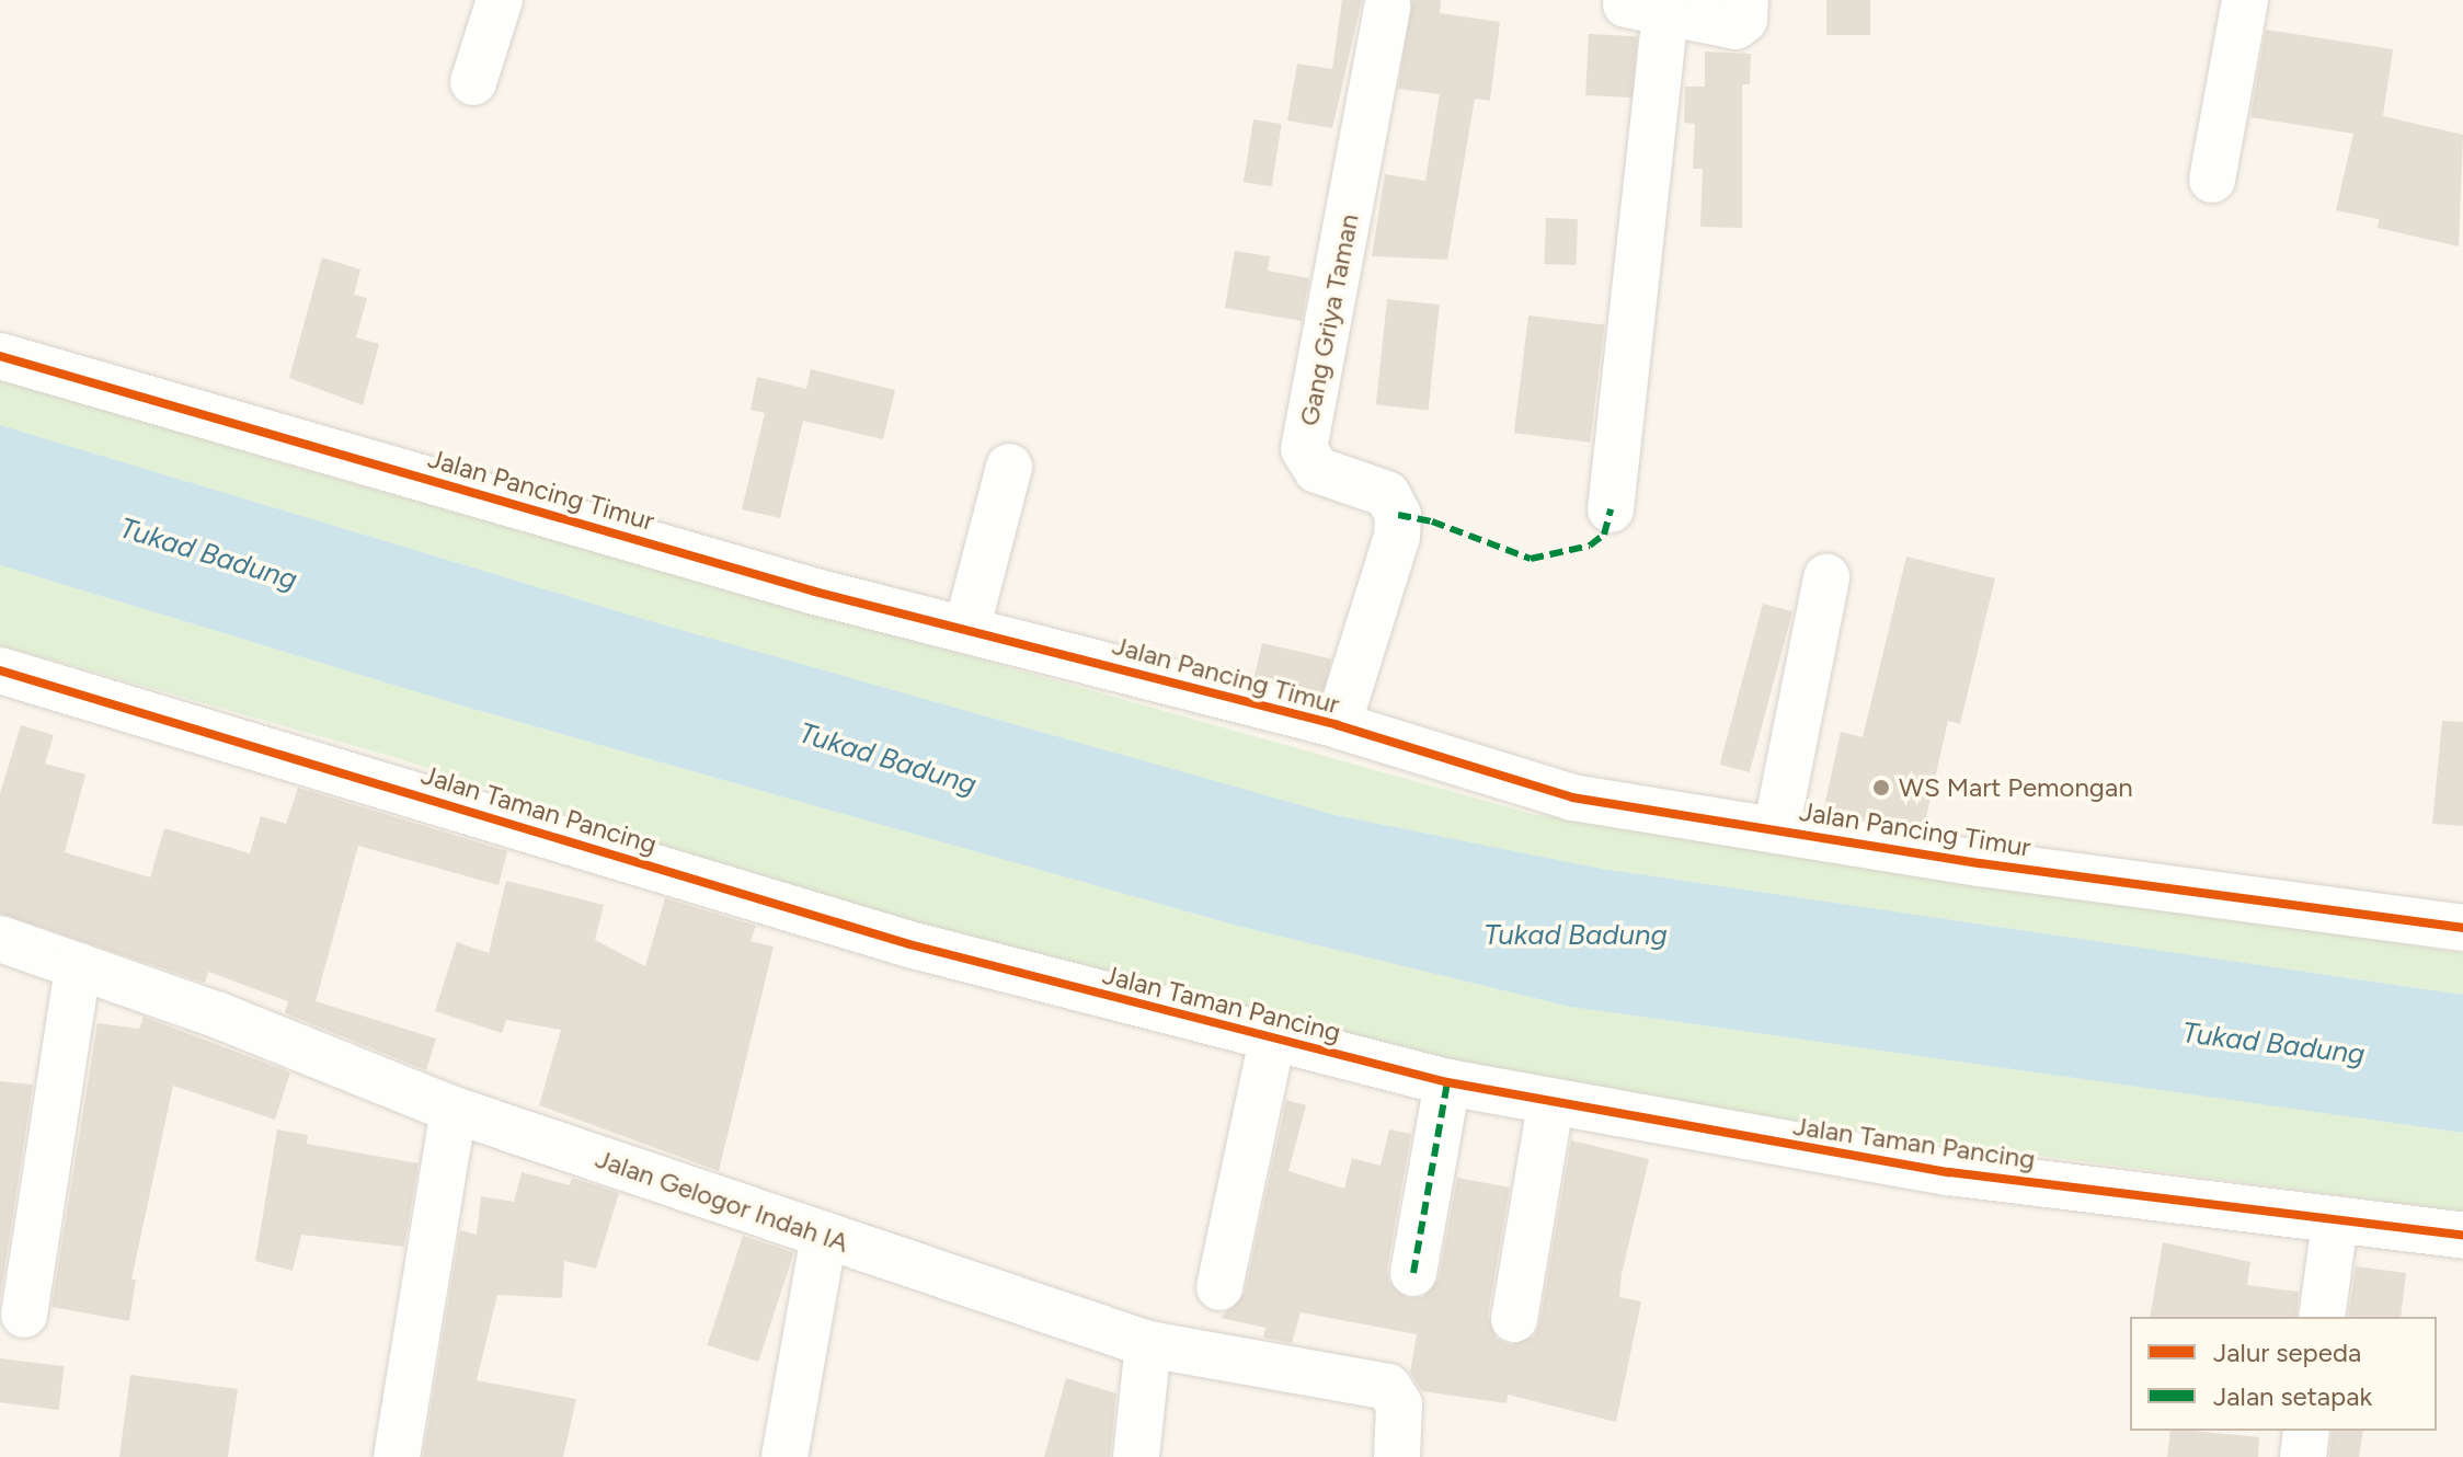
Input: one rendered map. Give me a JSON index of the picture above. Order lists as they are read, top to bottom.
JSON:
{
  "streets": {
    "street": [
      "Gang Griya Taman",
      "Jalan Pancing Timur",
      "Jalan Taman Pancing",
      "Jalan Gelogor Indah IA"
    ]
  },
  "crossings": [
    ["Gang Griya Taman", "Jalan Pancing Timur"]
  ],
  "water": ["Tukad Badung"],
  "places": ["WS Mart Pemongan"],
  "legend": ["Jalur sepeda", "Jalan setapak"]
}
